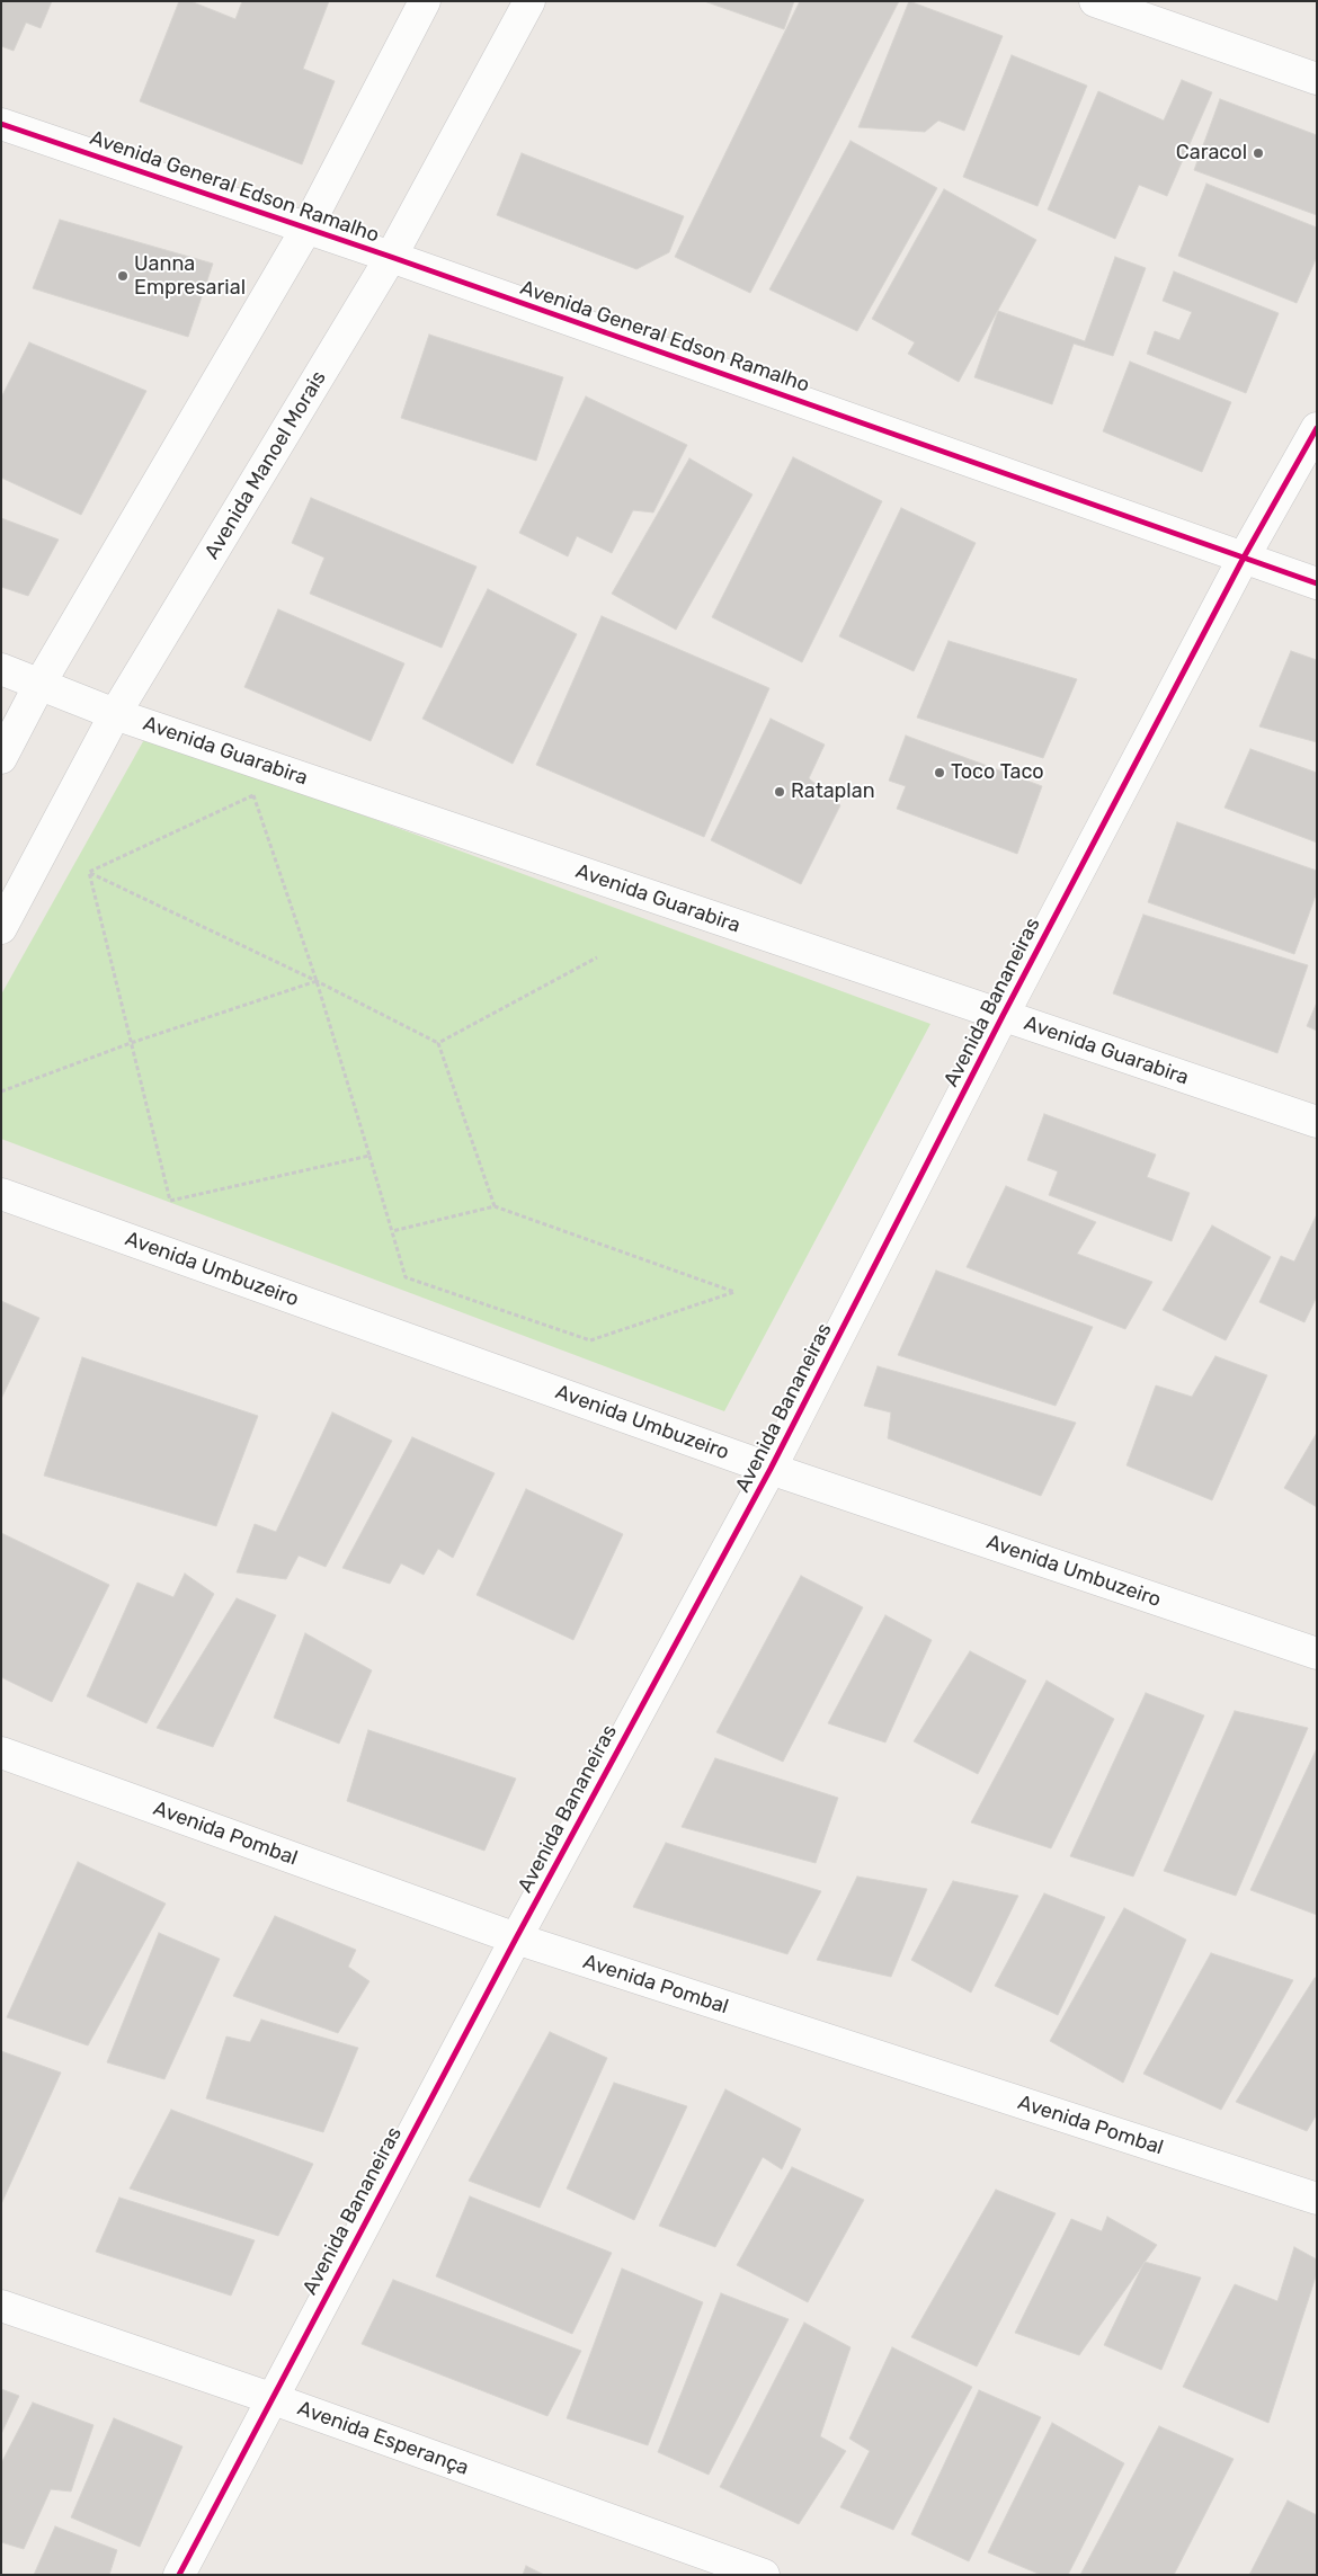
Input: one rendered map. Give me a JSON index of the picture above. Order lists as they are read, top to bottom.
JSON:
{
  "streets": {
    "street": [
      "Avenida General Edson Ramalho",
      "Avenida Manoel Morais",
      "Avenida Guarabira",
      "Avenida Bananeiras",
      "Avenida Umbuzeiro",
      "Avenida Pombal",
      "Avenida Esperança"
    ]
  },
  "crossings": [
    ["Avenida General Edson Ramalho", "Avenida Manoel Morais"],
    ["Avenida General Edson Ramalho", "Avenida Bananeiras"],
    ["Avenida Manoel Morais", "Avenida Guarabira"],
    ["Avenida Guarabira", "Avenida Bananeiras"],
    ["Avenida Bananeiras", "Avenida Umbuzeiro"],
    ["Avenida Bananeiras", "Avenida Pombal"],
    ["Avenida Bananeiras", "Avenida Esperança"]
  ],
  "places": [
    "Caracol",
    "Uanna Empresarial",
    "Toco Taco",
    "Rataplan"
  ]
}
